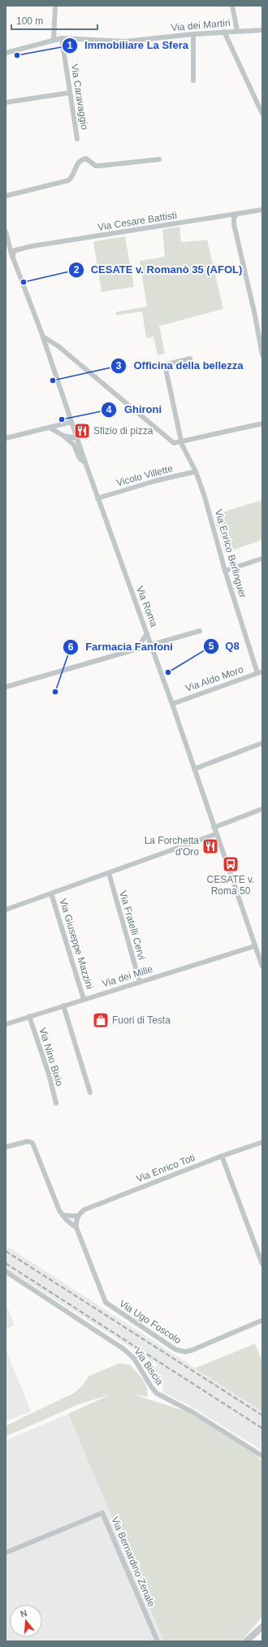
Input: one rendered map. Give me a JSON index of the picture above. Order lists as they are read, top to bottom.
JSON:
{
  "streets": {
    "street": [
      "Via dei Martiri",
      "Via Caravaggio",
      "Via Cesare Battisti",
      "Vicolo Villette",
      "Via Enrico Berlinguer",
      "Via Roma",
      "Via Aldo Moro",
      "Via Fratelli Cervi",
      "Via Giuseppe Mazzini",
      "Via dei Mille",
      "Via Nino Bixio",
      "Via Enrico Toti",
      "Via Ugo Foscolo",
      "Via Biscia",
      "Via Bernardino Zenale"
    ]
  },
  "crossings": [
    ["Via dei Martiri", "Via Caravaggio"],
    ["Vicolo Villette", "Via Enrico Berlinguer"],
    ["Vicolo Villette", "Via Roma"],
    ["Via Enrico Berlinguer", "Via Aldo Moro"],
    ["Via Roma", "Via Aldo Moro"],
    ["Via Roma", "Via dei Mille"],
    ["Via Fratelli Cervi", "Via dei Mille"],
    ["Via Giuseppe Mazzini", "Via dei Mille"],
    ["Via dei Mille", "Via Nino Bixio"],
    ["Via Enrico Toti", "Via Ugo Foscolo"]
  ],
  "places": {
    "other": [
      "Immobiliare La Sfera",
      "CESATE v. Romanò 35 (AFOL)",
      "Officina della bellezza",
      "Ghironi",
      "Q8",
      "Farmacia Fanfoni"
    ],
    "restaurant": ["Sfizio di pizza", "La Forchetta d'Oro"],
    "bus stop": ["CESATE v. Roma 50"],
    "shop": ["Fuori di Testa"]
  },
  "scale_bar": "100 m",
  "north": "top"
}
